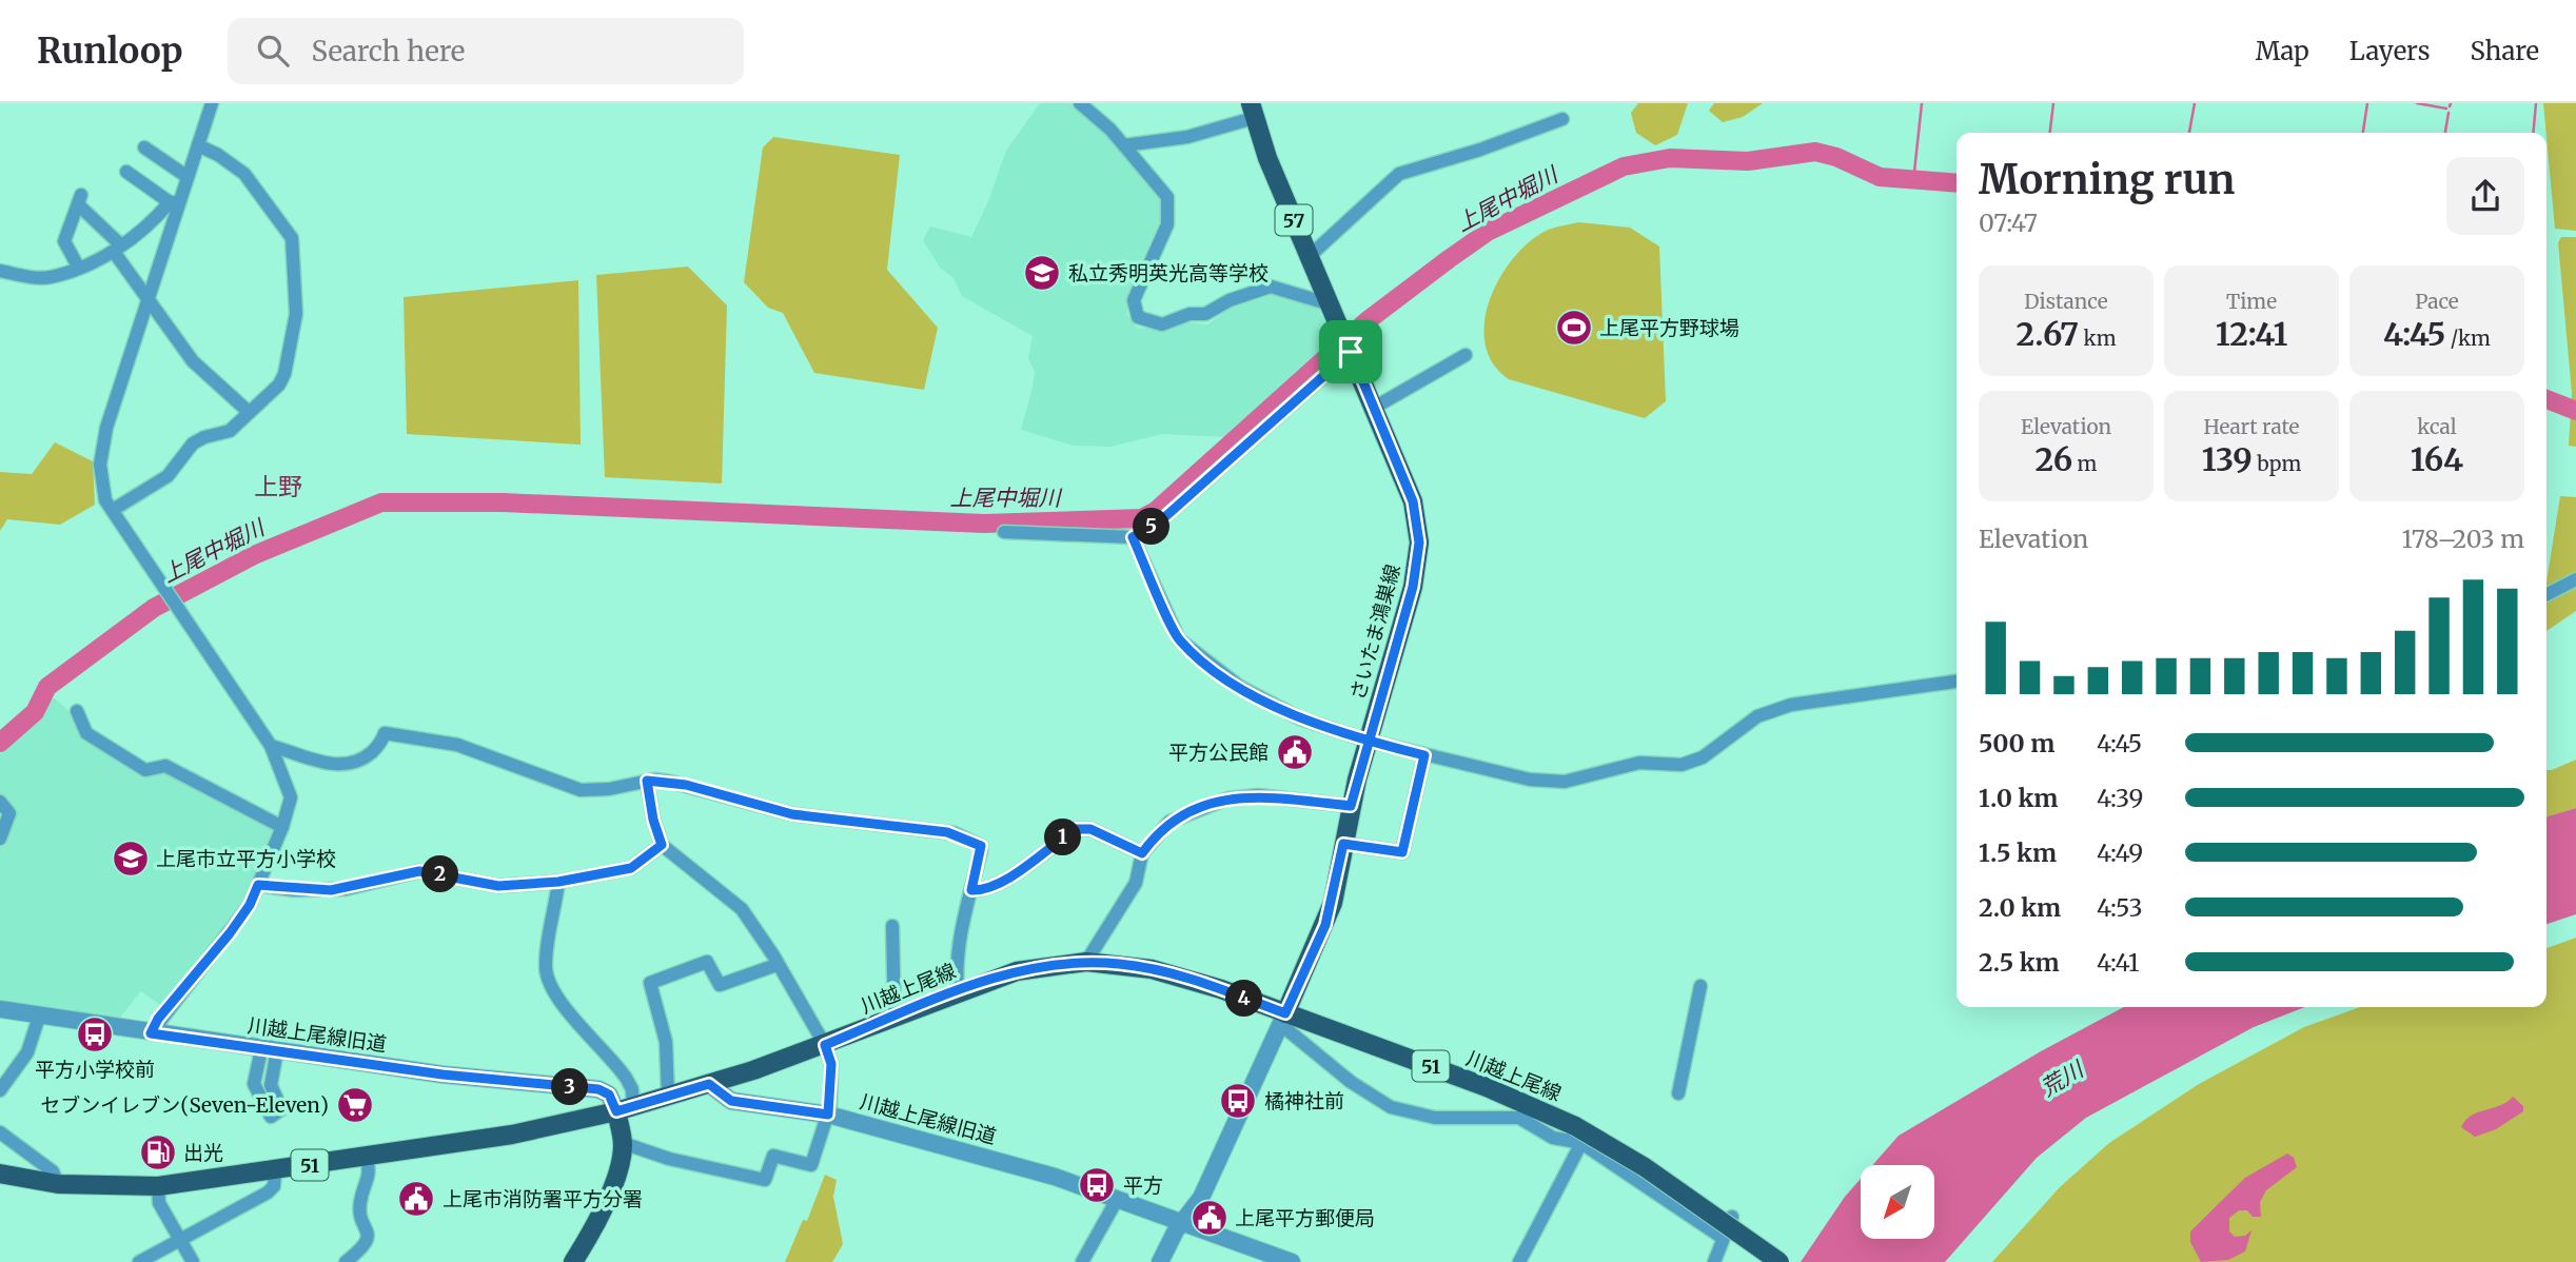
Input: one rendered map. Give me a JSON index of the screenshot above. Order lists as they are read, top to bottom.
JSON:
{
  "streets": {
    "main road": [
      "57",
      "さいたま鴻巣線",
      "川越上尾線",
      "51"
    ],
    "street": ["川越上尾線旧道"]
  },
  "crossings": [
    ["さいたま鴻巣線", "川越上尾線"],
    ["川越上尾線", "川越上尾線旧道"]
  ],
  "districts": ["上野"],
  "water": ["上尾中堀川", "荒川"],
  "places": {
    "school or university": ["私立秀明英光高等学校", "上尾市立平方小学校"],
    "sports": ["上尾平方野球場"],
    "public building": ["平方公民館", "上尾市消防署平方分署", "上尾平方郵便局"],
    "bus stop": ["平方小学校前", "橘神社前", "平方"],
    "supermarket": ["セブンイレブン(Seven-Eleven)"],
    "fuel station": ["出光"]
  },
  "north": "bottom left",
  "page": {
    "header": "Runloop",
    "search": "Search here",
    "nav": ["Map", "Layers", "Share"],
    "heading": ["Morning run", "07:47"],
    "stats": [
      ["Distance", "2.67 km"],
      ["Time", "12:41"],
      ["Pace", "4:45 /km"],
      ["Elevation", "26 m"],
      ["Heart rate", "139 bpm"],
      ["kcal", "164"]
    ],
    "pins": [
      "5",
      "1",
      "2",
      "4",
      "3"
    ],
    "chart": ["Elevation", "178–203 m"],
    "list": [
      {
        "name": "500 m",
        "note": "4:45"
      },
      {
        "name": "1.0 km",
        "note": "4:39"
      },
      {
        "name": "1.5 km",
        "note": "4:49"
      },
      {
        "name": "2.0 km",
        "note": "4:53"
      },
      {
        "name": "2.5 km",
        "note": "4:41"
      }
    ]
  }
}
